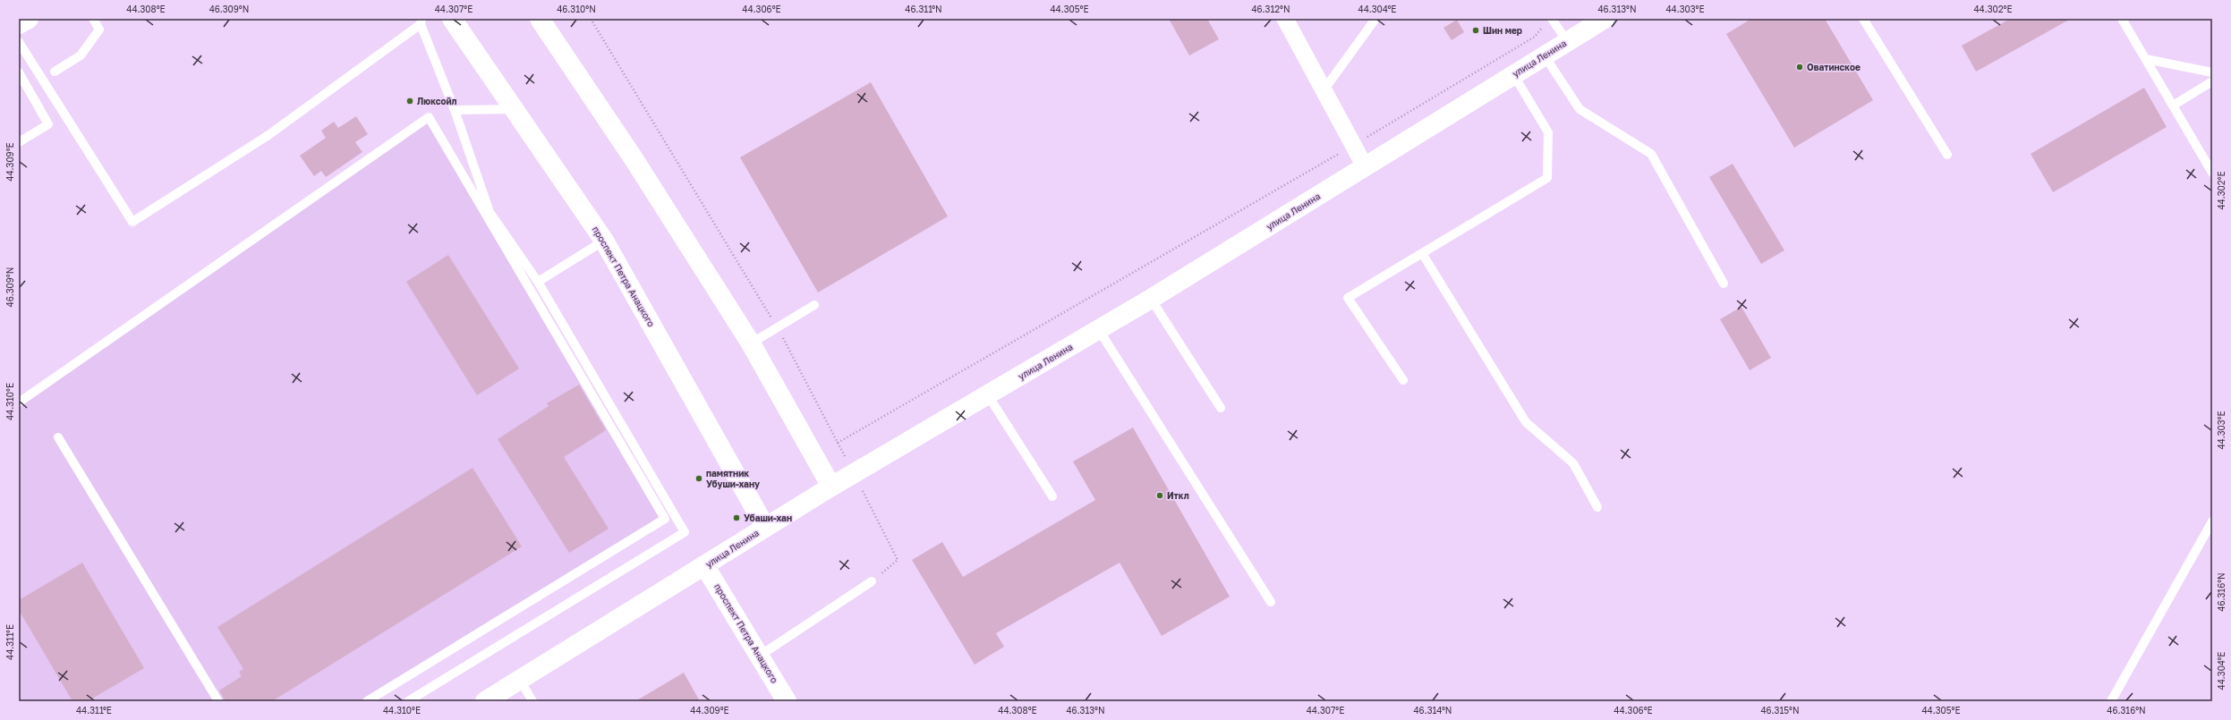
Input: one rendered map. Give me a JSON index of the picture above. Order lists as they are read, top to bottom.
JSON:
{
  "streets": {
    "main road": ["улица Ленина", "проспект Петра Анацкого"]
  },
  "crossings": [
    ["улица Ленина", "проспект Петра Анацкого"]
  ],
  "places": [
    "Шин мер",
    "Оватинское",
    "Люксойл",
    "памятник Убуши-хану",
    "Иткл",
    "Убаши-хан"
  ],
  "coordinates": [
    "44.308°E",
    "46.309°N",
    "44.307°E",
    "46.310°N",
    "44.306°E",
    "46.311°N",
    "44.305°E",
    "46.312°N",
    "44.304°E",
    "46.313°N",
    "44.303°E",
    "44.302°E",
    "44.309°E",
    "44.310°E",
    "46.316°N",
    "44.311°E",
    "46.314°N",
    "46.315°N"
  ]
}
